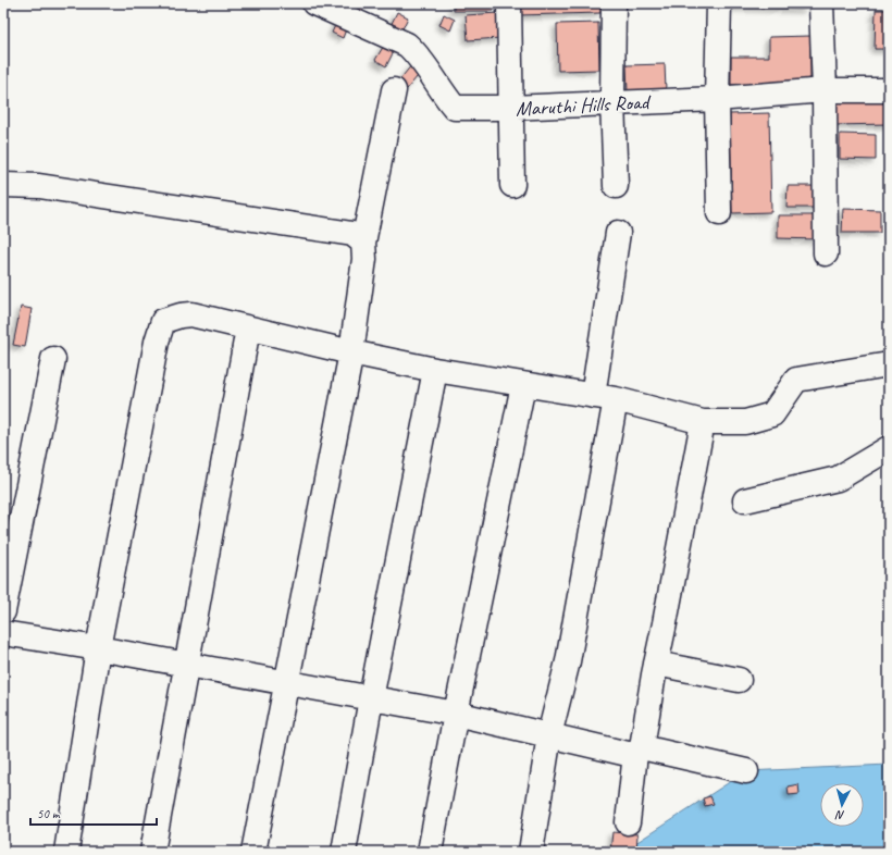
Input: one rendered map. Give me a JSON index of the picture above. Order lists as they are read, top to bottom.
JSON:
{
  "streets": {
    "street": ["Maruthi Hills Road"]
  },
  "scale_bar": "50 m",
  "north": "bottom"
}
